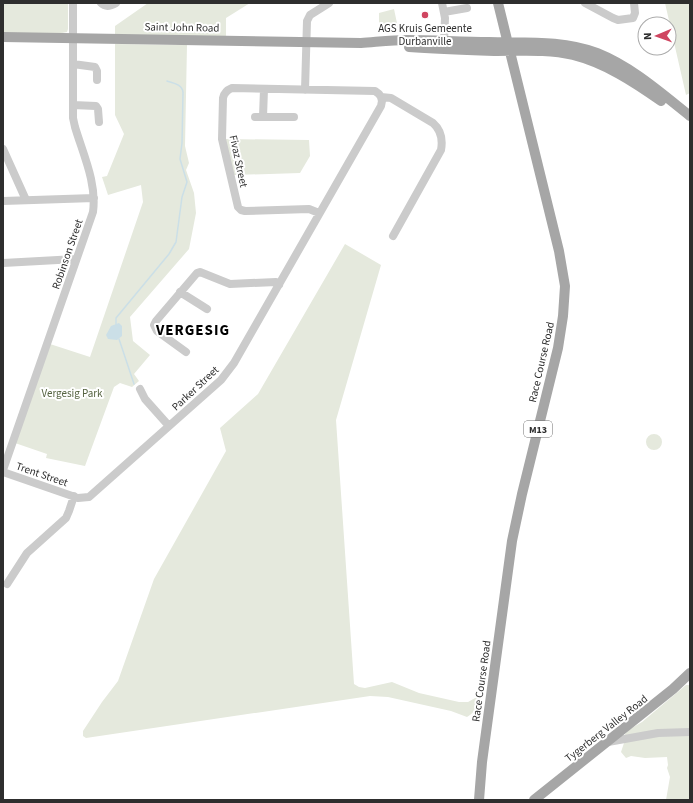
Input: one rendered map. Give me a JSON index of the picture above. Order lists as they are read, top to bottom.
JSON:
{
  "streets": {
    "main road": [
      "Saint John Road",
      "Race Course Road",
      "M13",
      "Tygerberg Valley Road"
    ],
    "street": [
      "Fivaz Street",
      "Robinson Street",
      "Parker Street",
      "Trent Street"
    ]
  },
  "crossings": [
    ["Saint John Road", "Robinson Street"],
    ["Saint John Road", "Race Course Road"],
    ["Fivaz Street", "Parker Street"],
    ["Robinson Street", "Trent Street"],
    ["Parker Street", "Trent Street"]
  ],
  "districts": ["VERGESIG"],
  "parks": ["Vergesig Park"],
  "places": ["AGS Kruis Gemeente Durbanville"],
  "north": "left"
}
